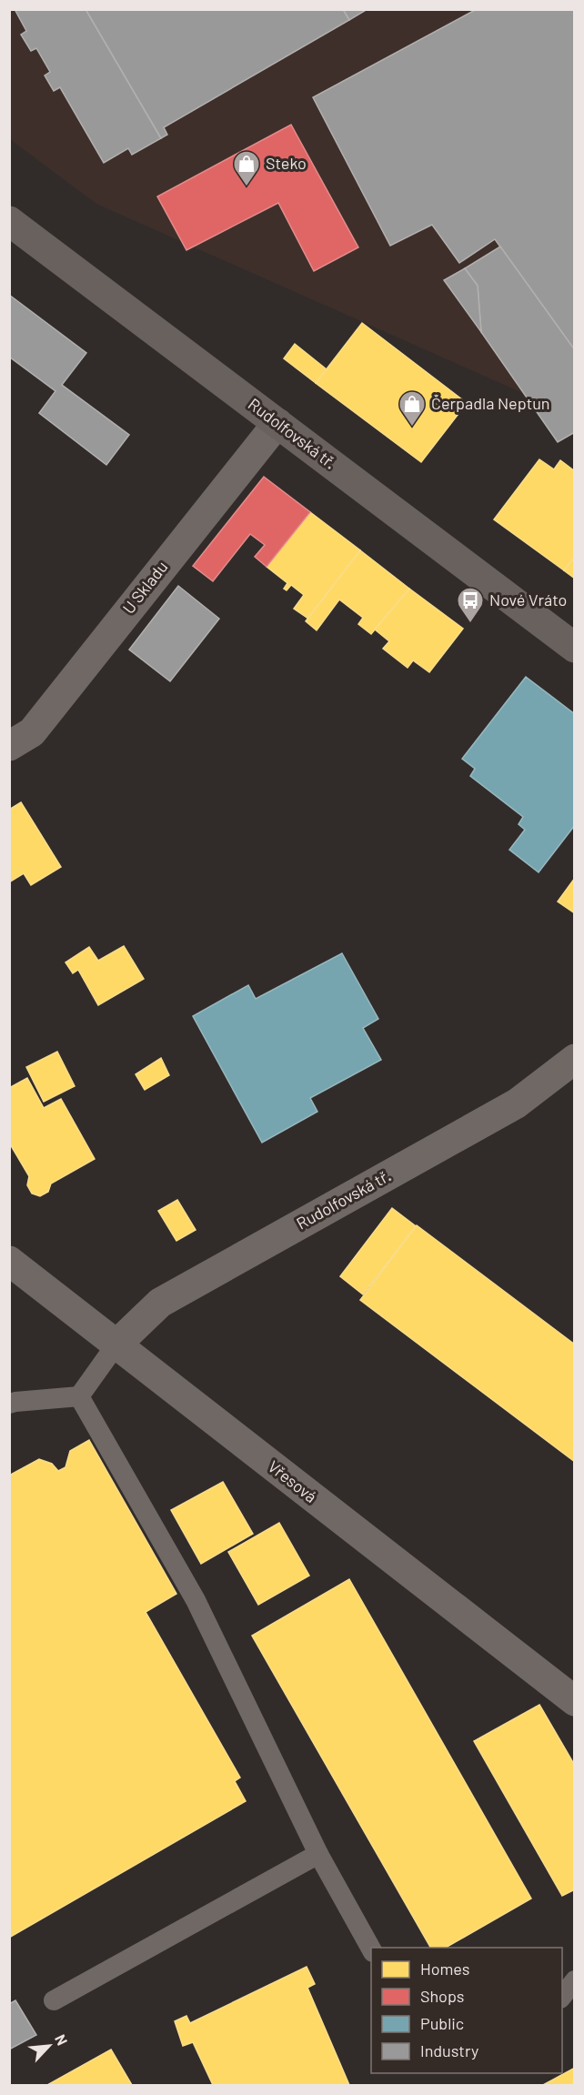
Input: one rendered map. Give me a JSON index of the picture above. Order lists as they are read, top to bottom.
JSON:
{
  "streets": {
    "main road": ["Rudolfovská tř."],
    "street": ["U Skladu", "Vřesová"]
  },
  "crossings": [
    ["Rudolfovská tř.", "U Skladu"],
    ["Rudolfovská tř.", "Vřesová"]
  ],
  "places": {
    "shop": ["Steko", "Čerpadla Neptun"],
    "bus stop": ["Nové Vráto"]
  },
  "legend": [
    "Homes",
    "Shops",
    "Public",
    "Industry"
  ],
  "north": "top right"
}
